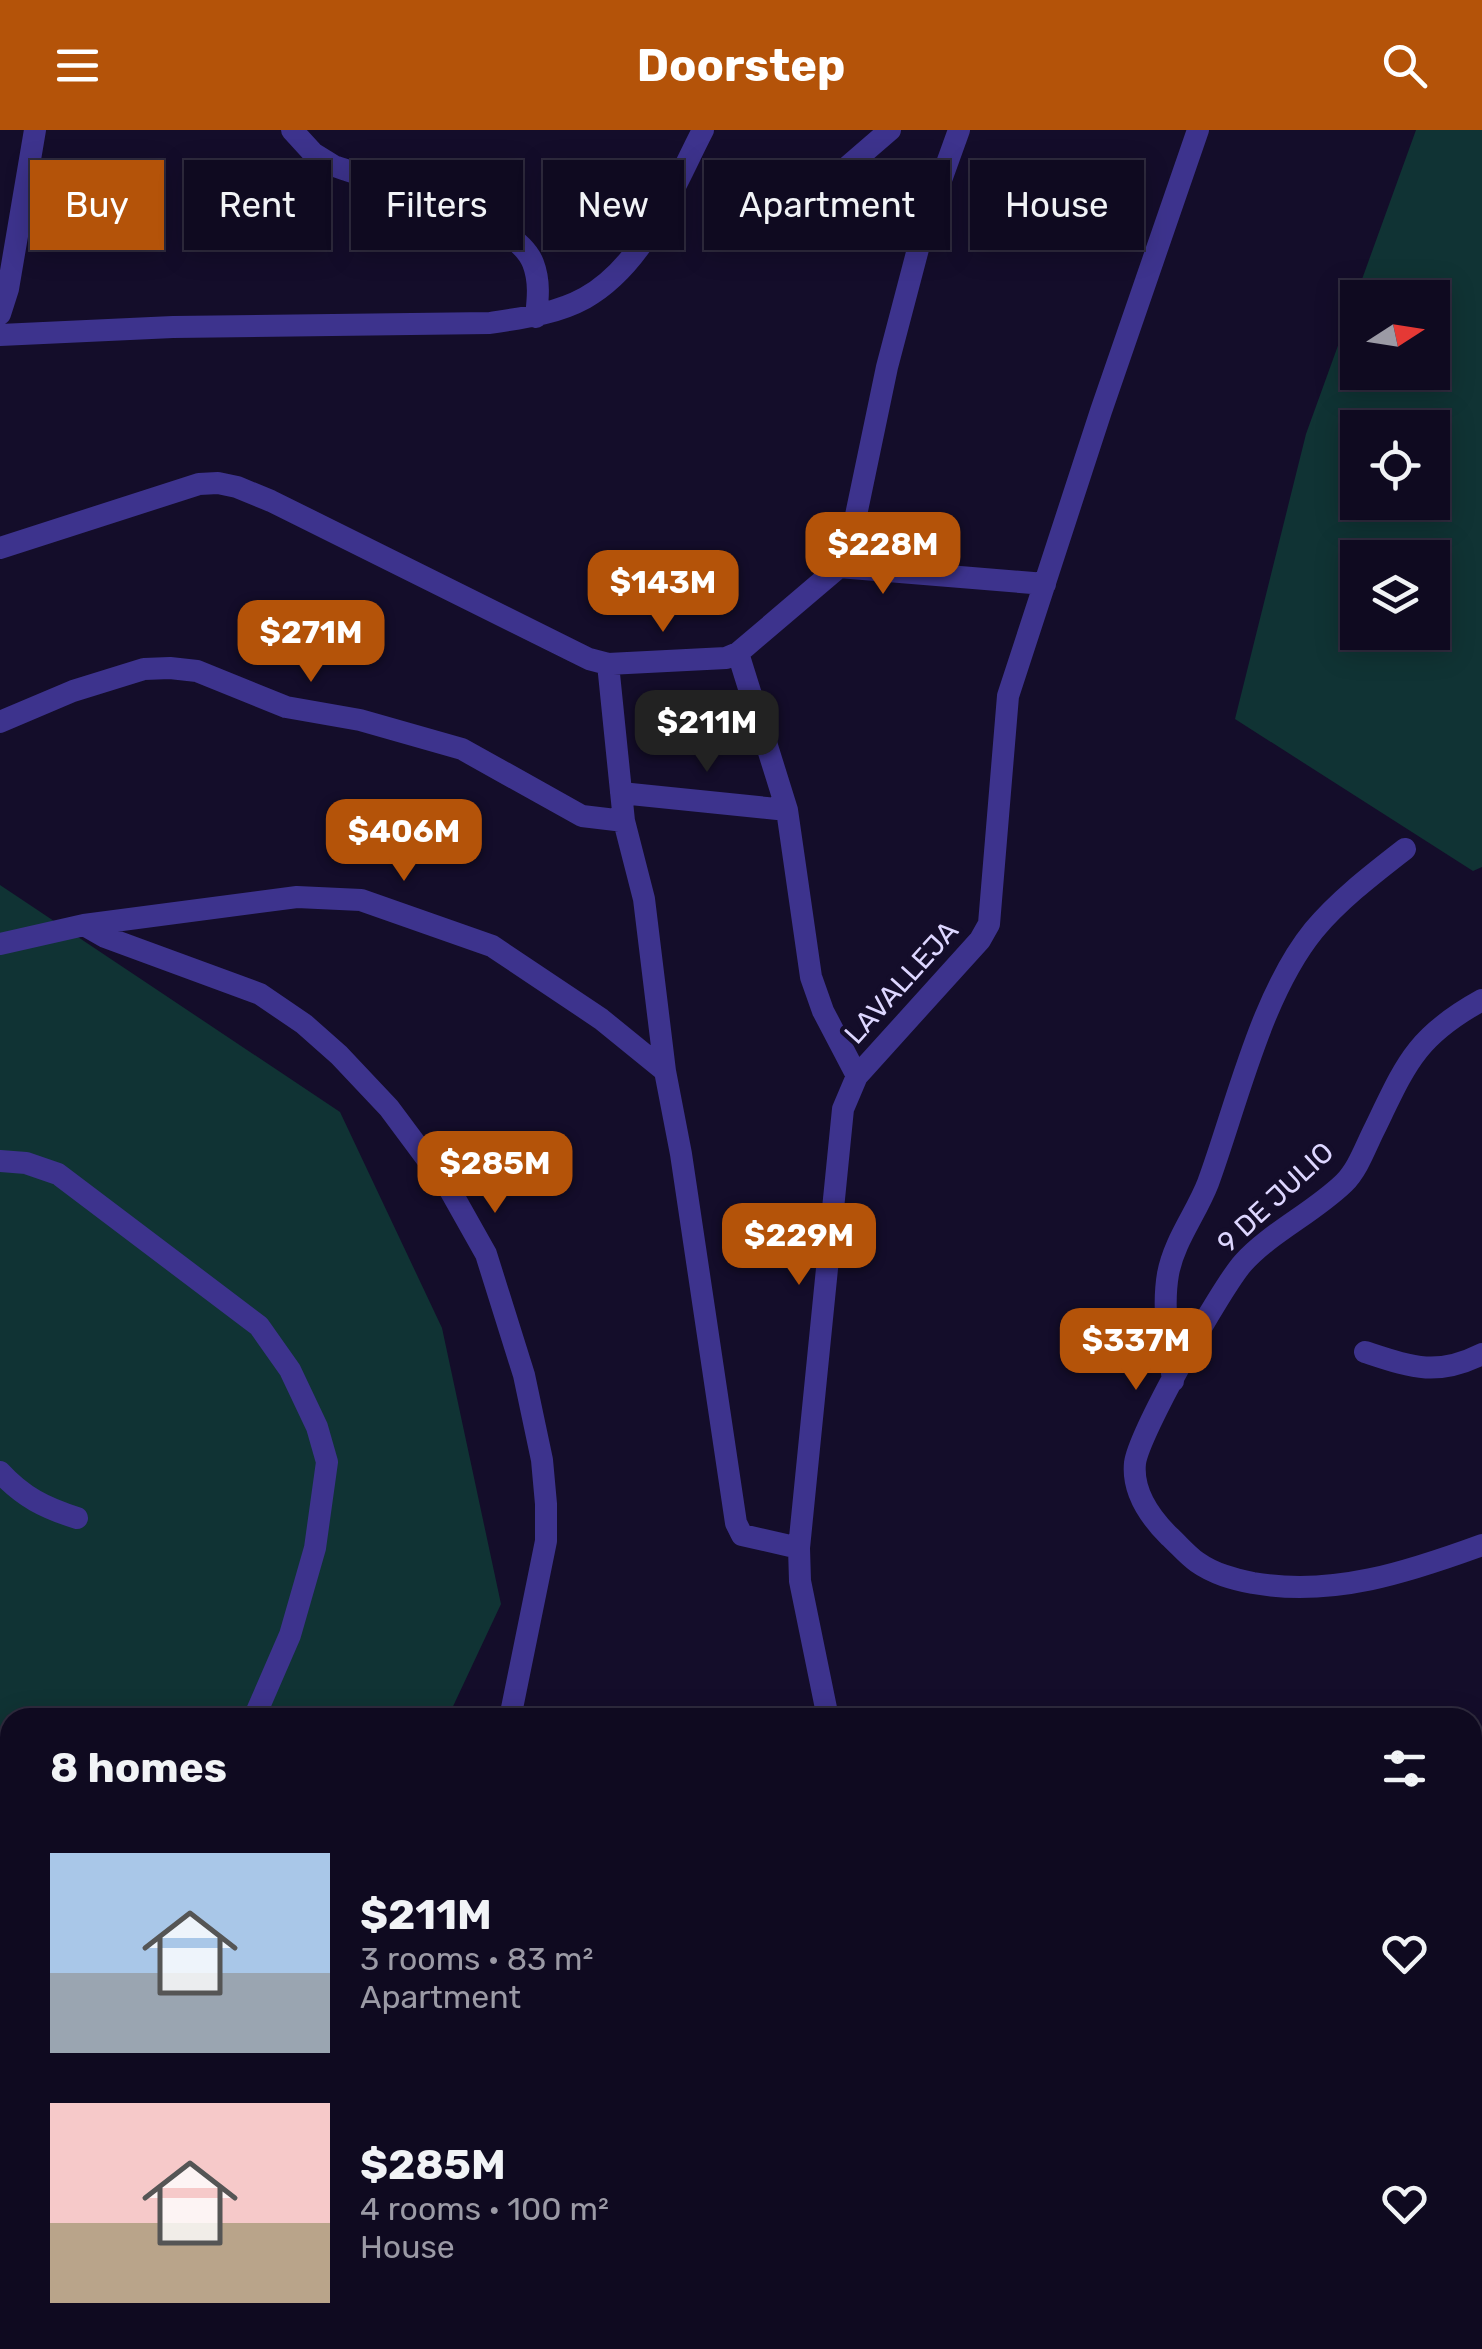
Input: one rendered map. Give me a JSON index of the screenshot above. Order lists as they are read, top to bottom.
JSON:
{
  "streets": {
    "street": ["LAVALLEJA", "9 DE JULIO"]
  },
  "north": "right",
  "page": {
    "header": "Doorstep",
    "chip": [
      "Buy",
      "Rent",
      "Filters",
      "New",
      "Apartment",
      "House"
    ],
    "price": [
      "$228M",
      "$143M",
      "$271M",
      "$211M",
      "$406M",
      "$285M",
      "$229M",
      "$337M"
    ],
    "heading": "8 homes",
    "list": [
      {
        "name": "$211M",
        "note": "3 rooms · 83 m² · Apartment"
      },
      {
        "name": "$285M",
        "note": "4 rooms · 100 m² · House"
      }
    ]
  }
}
